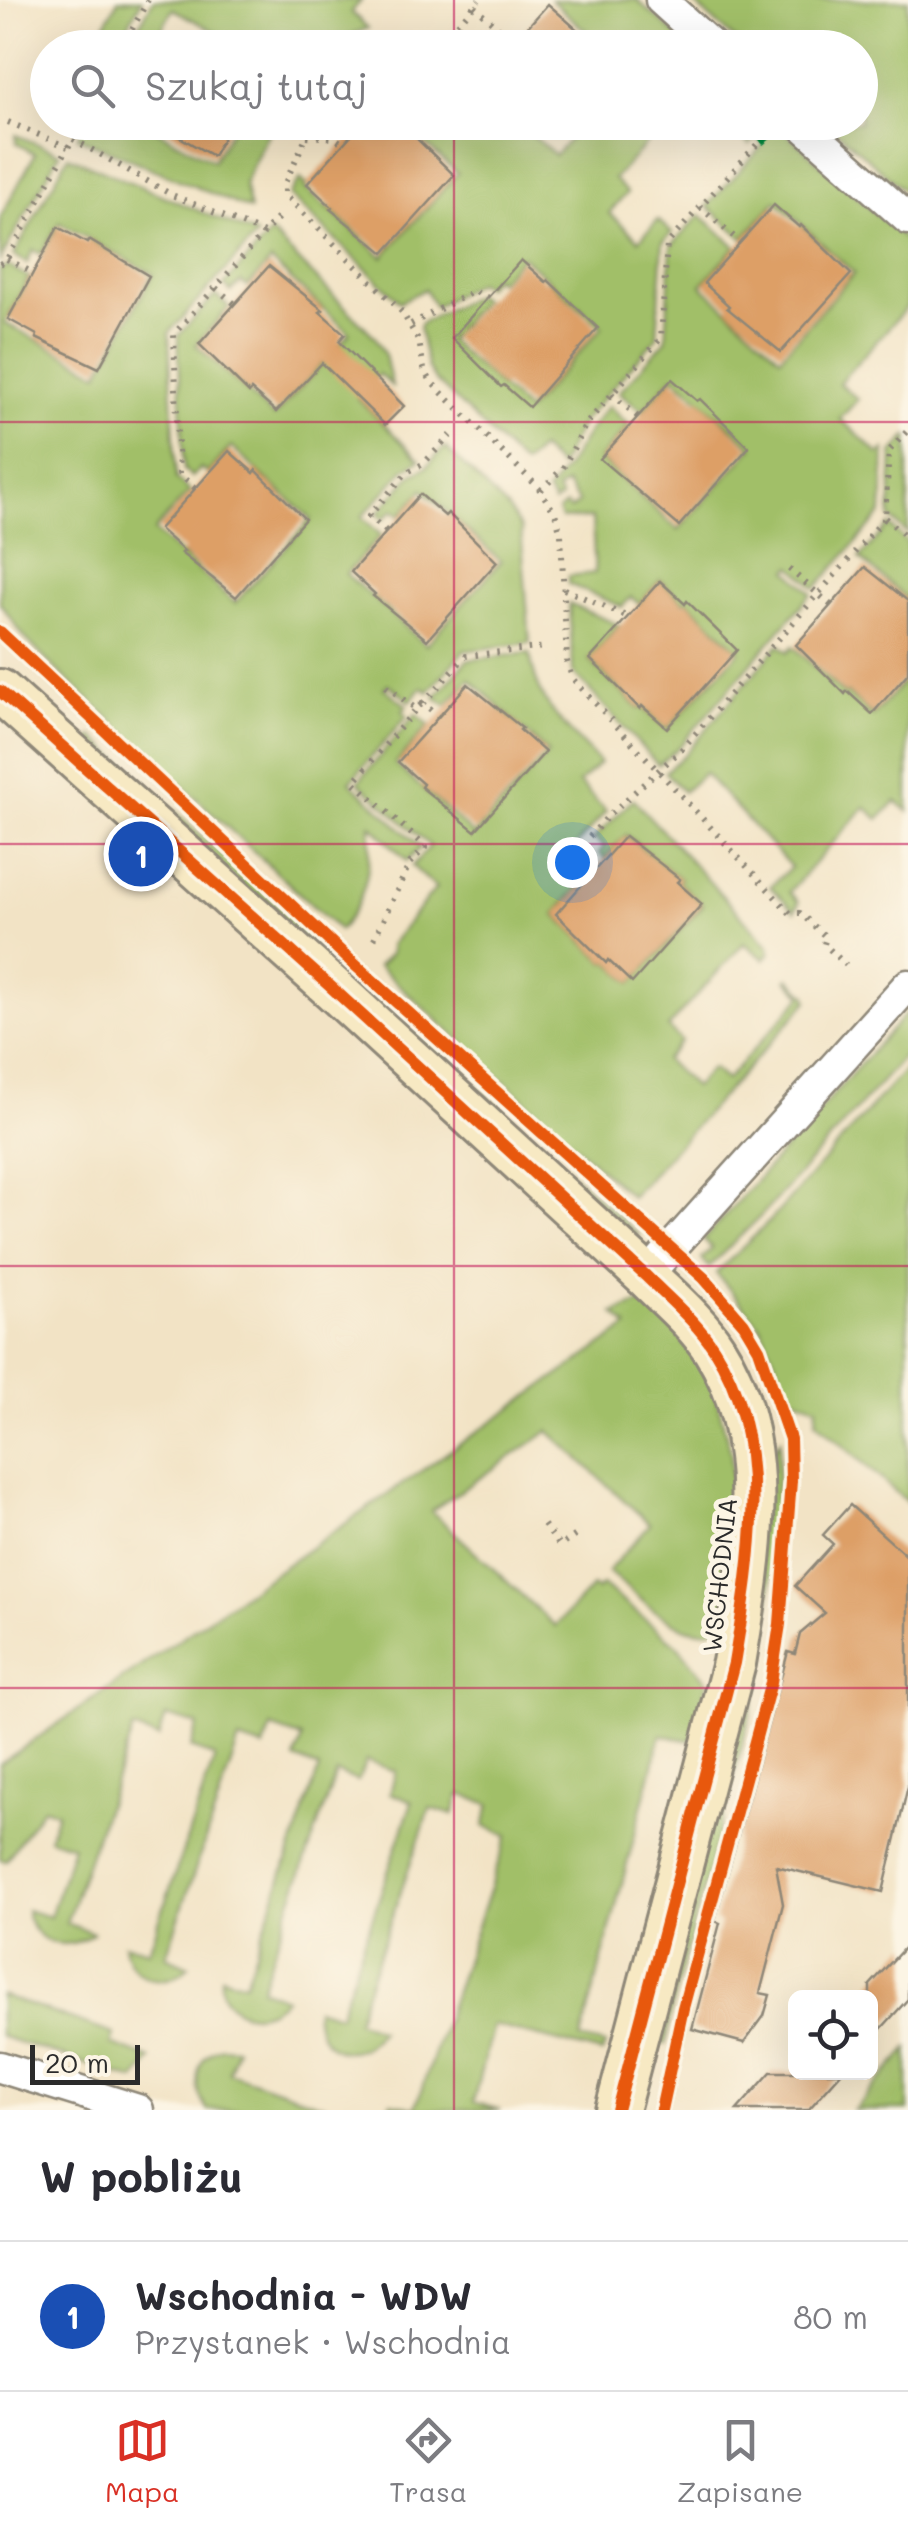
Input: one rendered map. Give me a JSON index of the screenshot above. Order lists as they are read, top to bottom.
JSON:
{
  "streets": {
    "street": ["WSCHODNIA"]
  },
  "scale_bar": "20 m",
  "page": {
    "search": "Szukaj tutaj",
    "pins": "1",
    "scale": "20 m",
    "heading": "W pobliżu",
    "list": [
      {
        "mark": "1",
        "name": "Wschodnia - WDW",
        "note": "Przystanek · Wschodnia",
        "value": "80 m"
      }
    ],
    "nav": ["Mapa", "Trasa", "Zapisane"]
  }
}
